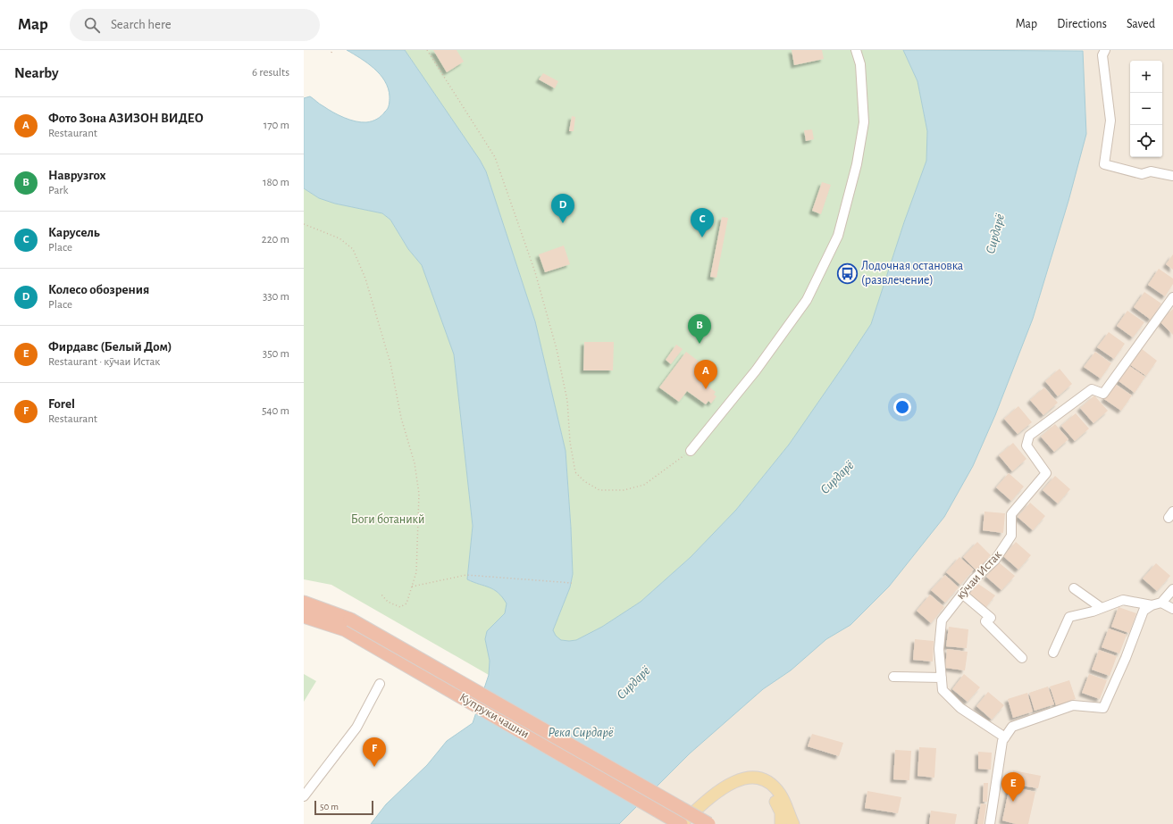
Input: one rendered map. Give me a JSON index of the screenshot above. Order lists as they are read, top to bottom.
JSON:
{
  "streets": {
    "highway": ["Купруки чашни"],
    "street": ["кӯчаи Истак"]
  },
  "water": ["Сирдарё", "Река Сирдарё"],
  "parks": ["Боги ботаникй"],
  "places": {
    "bus stop": ["Лодочная остановка (развлечение)"]
  },
  "scale_bar": "50 m",
  "page": {
    "header": "Map",
    "search": "Search here",
    "nav": ["Map", "Directions", "Saved"],
    "heading": ["Nearby", "6 results"],
    "map_buttons": ["+", "−"],
    "list": [
      {
        "mark": "A",
        "name": "Фото Зона АЗИЗОН ВИДЕО",
        "note": "Restaurant",
        "value": "170 m"
      },
      {
        "mark": "B",
        "name": "Наврузгох",
        "note": "Park",
        "value": "180 m"
      },
      {
        "mark": "C",
        "name": "Карусель",
        "note": "Place",
        "value": "220 m"
      },
      {
        "mark": "D",
        "name": "Колесо обозрения",
        "note": "Place",
        "value": "330 m"
      },
      {
        "mark": "E",
        "name": "Фирдавс (Белый Дом)",
        "note": "Restaurant · кӯчаи Истак",
        "value": "350 m"
      },
      {
        "mark": "F",
        "name": "Forel",
        "note": "Restaurant",
        "value": "540 m"
      }
    ],
    "pins": [
      "D",
      "C",
      "B",
      "A",
      "F",
      "E"
    ],
    "scale": "50 m"
  }
}
